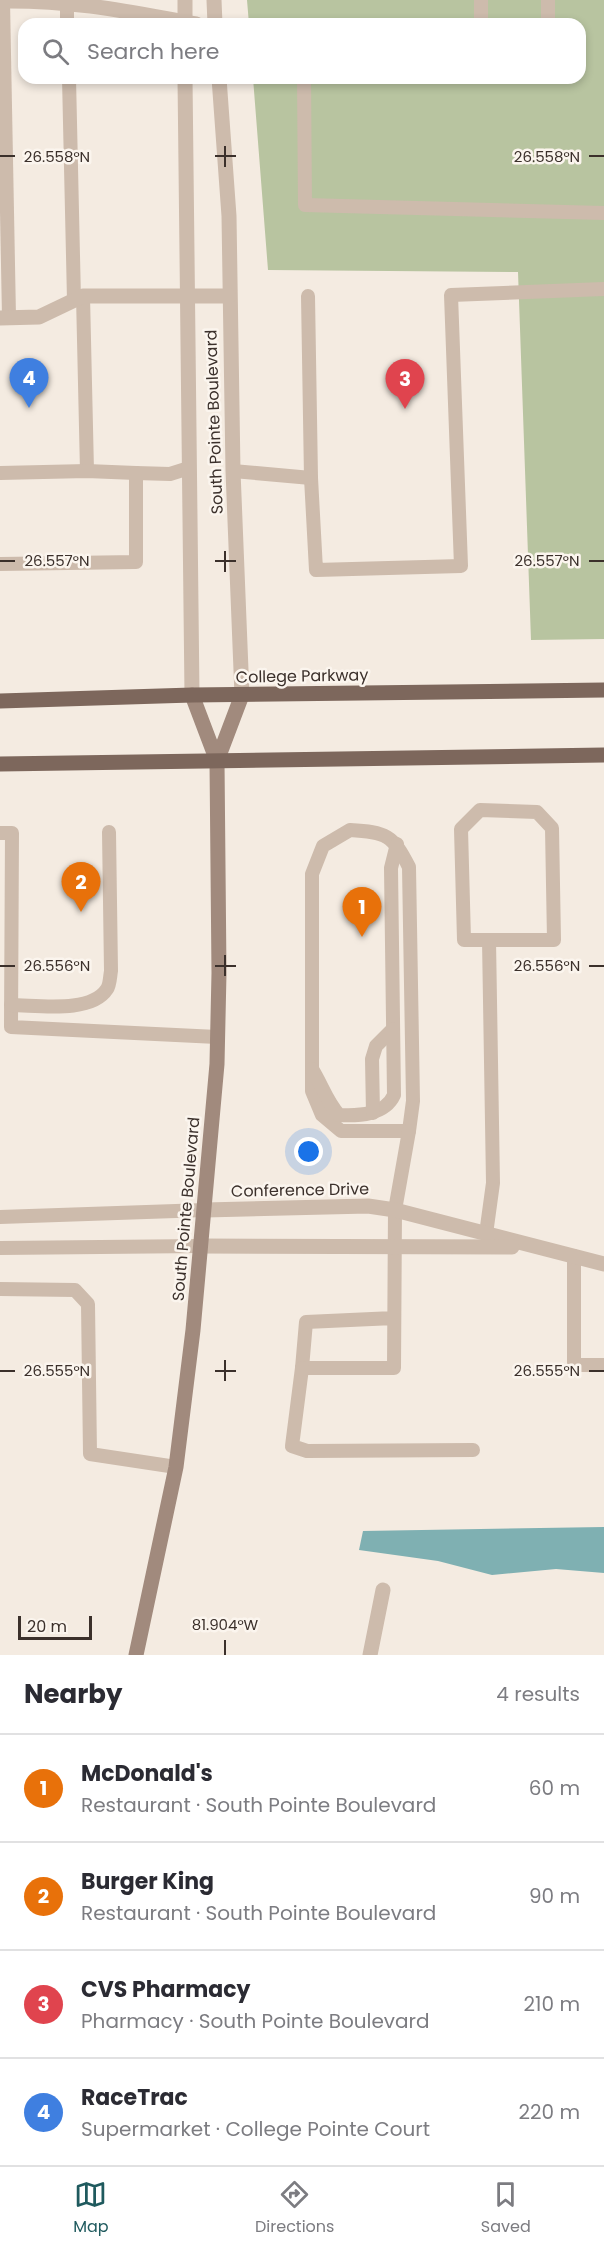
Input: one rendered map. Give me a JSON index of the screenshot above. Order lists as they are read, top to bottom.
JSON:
{
  "streets": {
    "main road": ["College Parkway"],
    "street": ["South Pointe Boulevard", "Conference Drive"]
  },
  "crossings": [
    ["South Pointe Boulevard", "College Parkway"],
    ["South Pointe Boulevard", "Conference Drive"]
  ],
  "scale_bar": "20 m",
  "page": {
    "search": "Search here",
    "pins": [
      "4",
      "3",
      "2",
      "1"
    ],
    "scale": "20 m",
    "heading": ["Nearby", "4 results"],
    "list": [
      {
        "mark": "1",
        "name": "McDonald's",
        "note": "Restaurant · South Pointe Boulevard",
        "value": "60 m"
      },
      {
        "mark": "2",
        "name": "Burger King",
        "note": "Restaurant · South Pointe Boulevard",
        "value": "90 m"
      },
      {
        "mark": "3",
        "name": "CVS Pharmacy",
        "note": "Pharmacy · South Pointe Boulevard",
        "value": "210 m"
      },
      {
        "mark": "4",
        "name": "RaceTrac",
        "note": "Supermarket · College Pointe Court",
        "value": "220 m"
      }
    ],
    "nav": ["Map", "Directions", "Saved"]
  },
  "coordinates": [
    "26.558°N",
    "26.557°N",
    "26.556°N",
    "26.555°N",
    "81.904°W"
  ]
}
